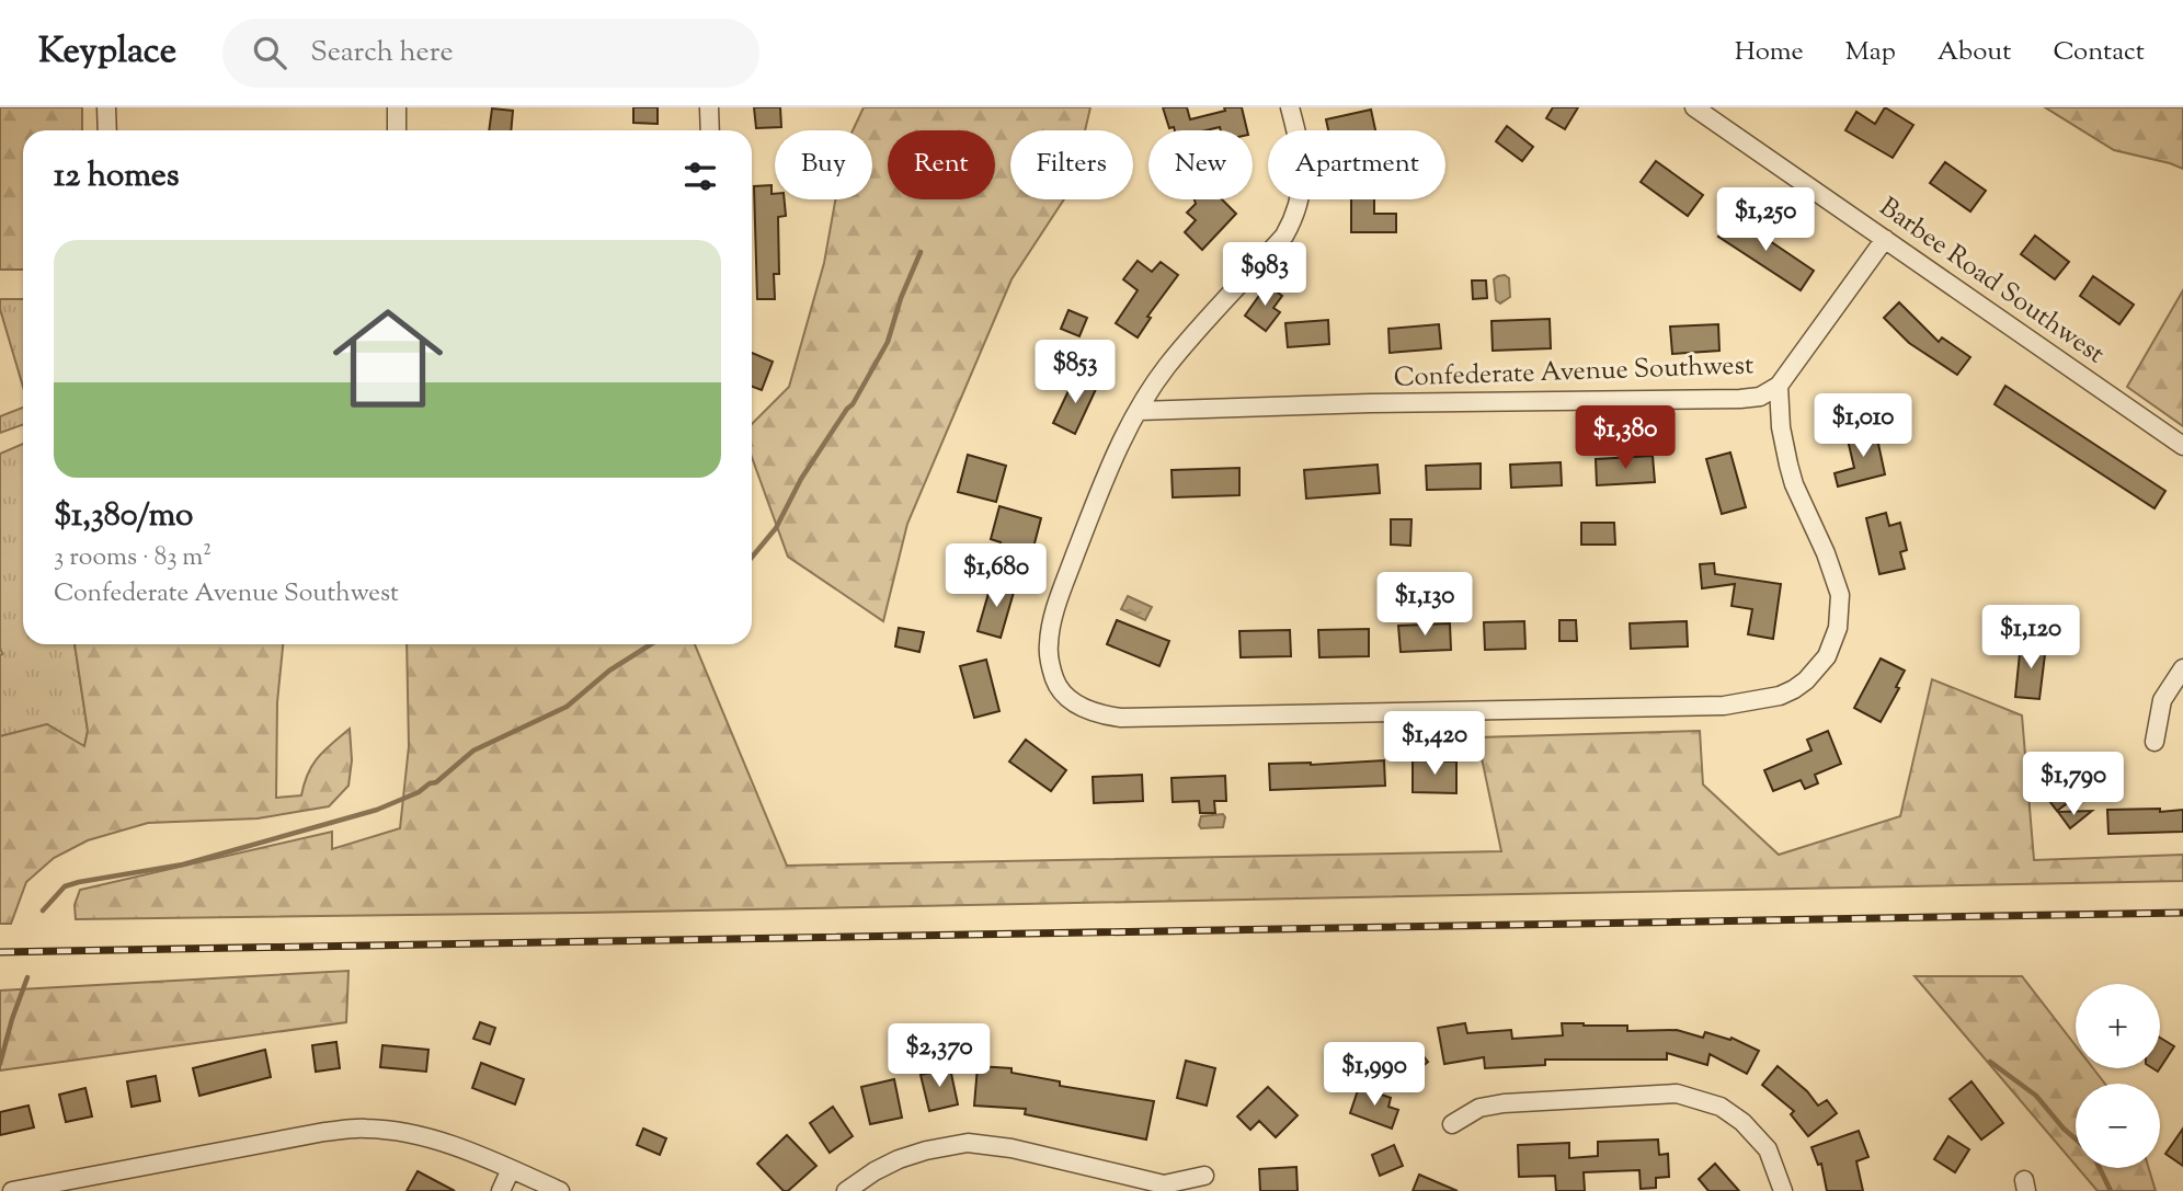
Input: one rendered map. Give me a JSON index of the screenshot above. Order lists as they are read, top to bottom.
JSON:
{
  "streets": {
    "street": ["Barbee Road Southwest", "Confederate Avenue Southwest"]
  },
  "page": {
    "header": "Keyplace",
    "search": "Search here",
    "nav": [
      "Home",
      "Map",
      "About",
      "Contact"
    ],
    "chip": [
      "Buy",
      "Rent",
      "Filters",
      "New",
      "Apartment"
    ],
    "heading": "12 homes",
    "price": [
      "$1,250",
      "$983",
      "$853",
      "$1,010",
      "$1,380",
      "$1,680",
      "$1,130",
      "$1,120",
      "$1,420",
      "$1,790",
      "$2,370",
      "$1,990"
    ],
    "list": [
      {
        "name": "$1,380/mo",
        "note": "3 rooms · 83 m² · Confederate Avenue Southwest"
      }
    ],
    "map_buttons": ["+", "−"]
  }
}
